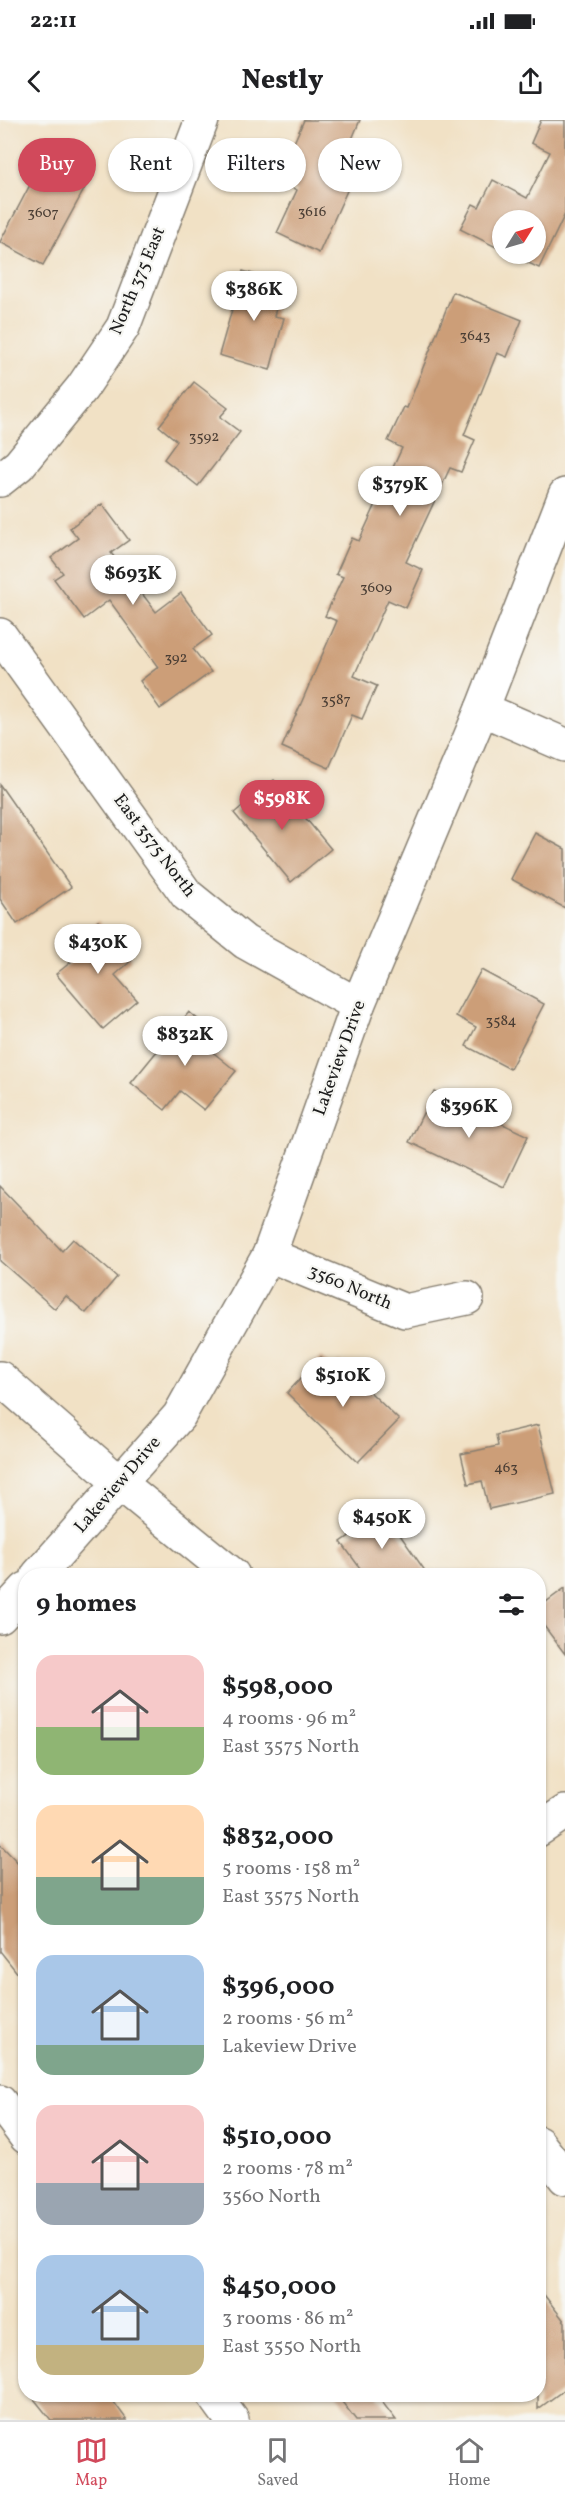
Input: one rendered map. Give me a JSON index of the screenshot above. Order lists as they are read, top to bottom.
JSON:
{
  "streets": {
    "street": [
      "North 375 East",
      "East 3575 North",
      "Lakeview Drive",
      "3560 North"
    ]
  },
  "crossings": [
    ["East 3575 North", "Lakeview Drive"],
    ["Lakeview Drive", "3560 North"]
  ],
  "house_numbers": [
    "3616",
    "3607",
    "3643",
    "3592",
    "3609",
    "392",
    "3587",
    "3584",
    "463"
  ],
  "north": "top right",
  "page": {
    "status": "22:11",
    "header": "Nestly",
    "chip": [
      "Buy",
      "Rent",
      "Filters",
      "New"
    ],
    "price": [
      "$386K",
      "$379K",
      "$693K",
      "$598K",
      "$430K",
      "$832K",
      "$396K",
      "$510K",
      "$450K"
    ],
    "heading": "9 homes",
    "list": [
      {
        "name": "$598,000",
        "note": "4 rooms · 96 m² · East 3575 North"
      },
      {
        "name": "$832,000",
        "note": "5 rooms · 158 m² · East 3575 North"
      },
      {
        "name": "$396,000",
        "note": "2 rooms · 56 m² · Lakeview Drive"
      },
      {
        "name": "$510,000",
        "note": "2 rooms · 78 m² · 3560 North"
      },
      {
        "name": "$450,000",
        "note": "3 rooms · 86 m² · East 3550 North"
      }
    ],
    "tabs": ["Map", "Saved", "Home"]
  }
}
